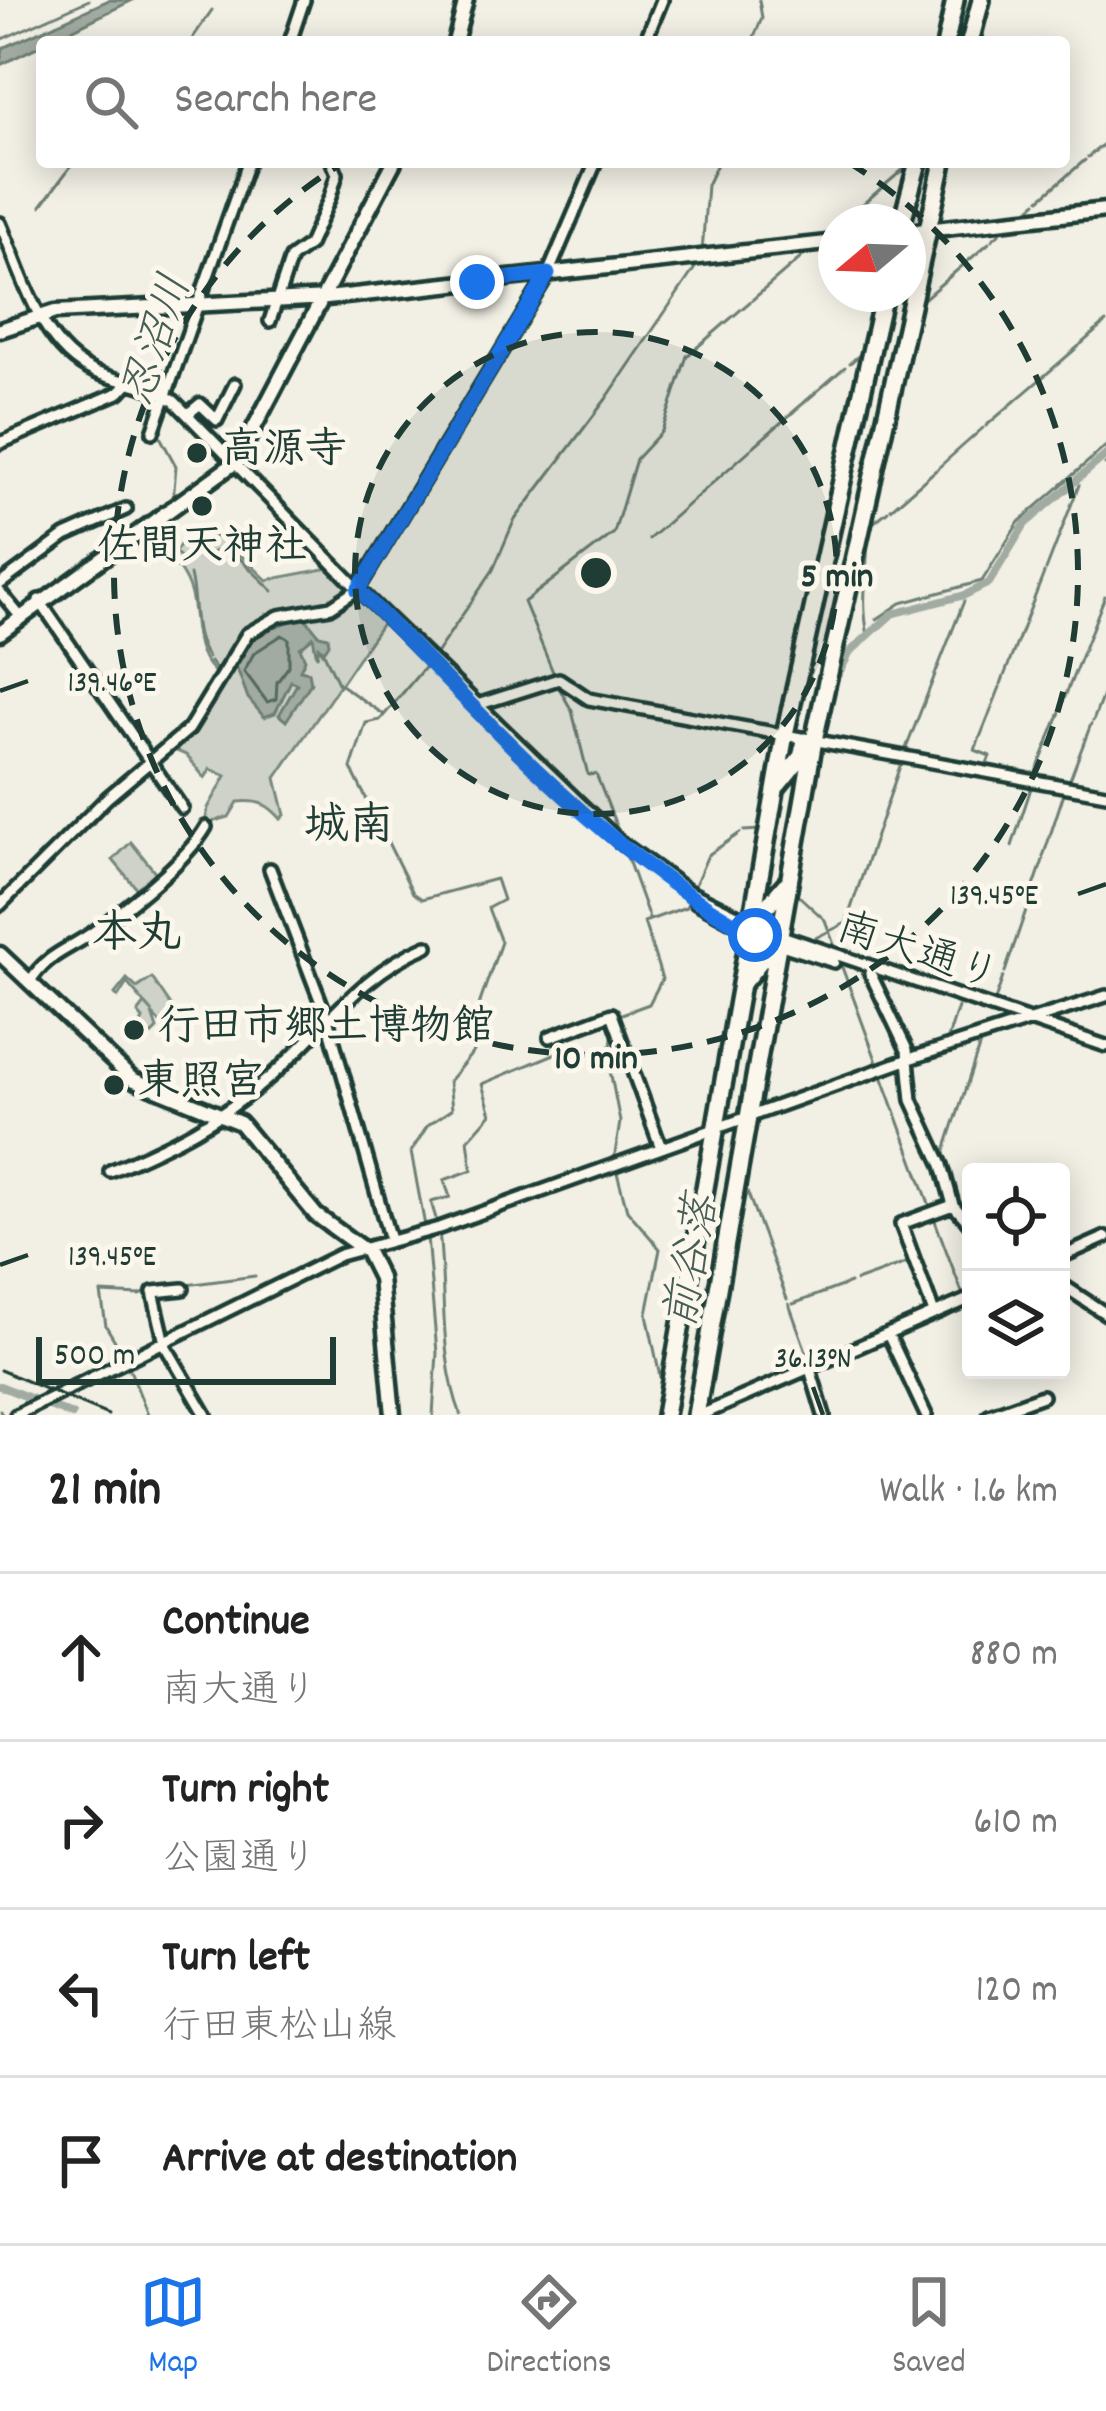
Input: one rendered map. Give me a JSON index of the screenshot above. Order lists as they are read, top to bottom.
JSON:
{
  "streets": {
    "street": ["南大通り"]
  },
  "districts": ["城南", "本丸"],
  "water": ["忍沼川", "前谷落"],
  "places": [
    "高源寺",
    "佐間天神社",
    "行田市郷土博物館",
    "東照宮"
  ],
  "scale_bar": "500 m",
  "north": "left",
  "page": {
    "search": "Search here",
    "scale": "500 m",
    "heading": ["21 min", "Walk · 1.6 km"],
    "list": [
      ["Continue", "南大通り", "880 m"],
      ["Turn right", "公園通り", "610 m"],
      ["Turn left", "行田東松山線", "120 m"],
      "Arrive at destination"
    ],
    "nav": ["Map", "Directions", "Saved"]
  },
  "coordinates": ["139.46°E", "139.45°E", "36.13°N"],
  "rings": ["5 min", "10 min"]
}
